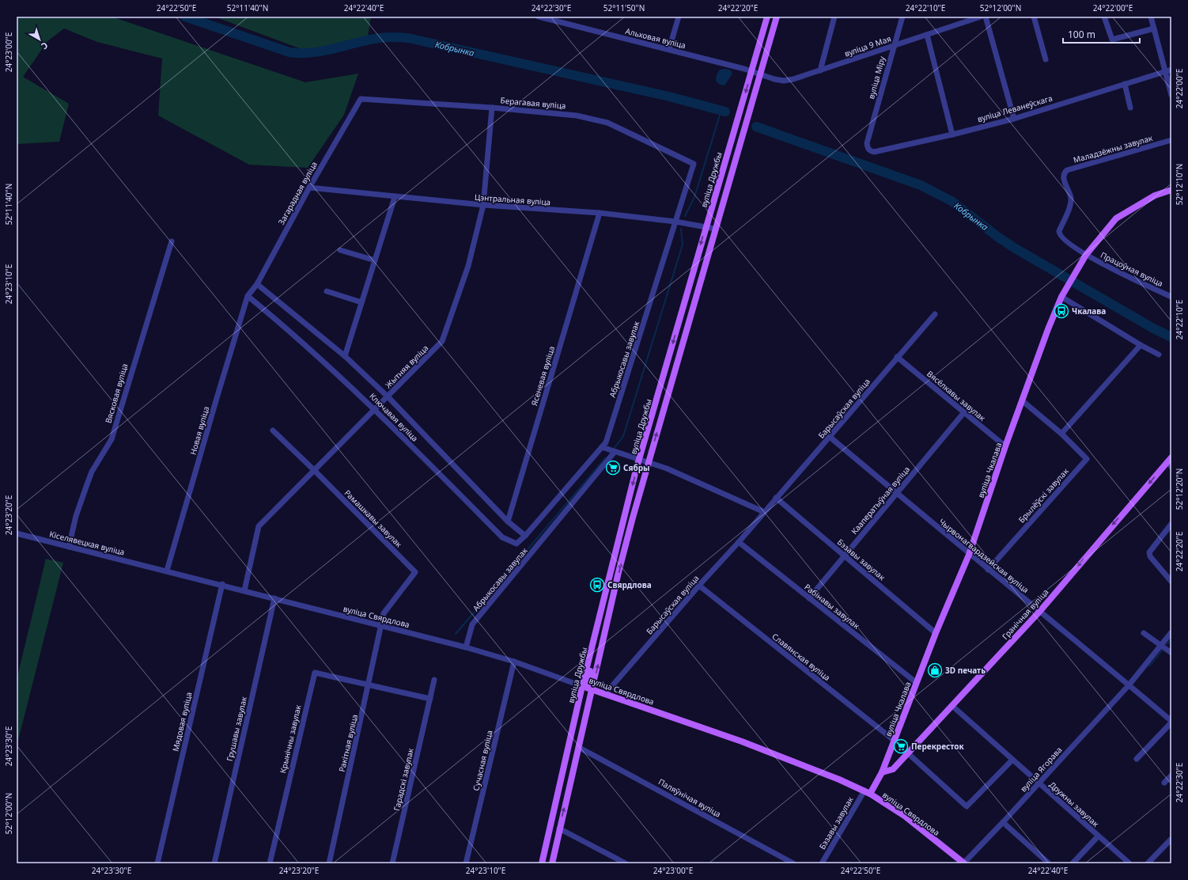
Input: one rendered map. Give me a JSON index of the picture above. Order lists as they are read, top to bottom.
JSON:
{
  "streets": {
    "main road": [
      "вуліца Дружбы",
      "вуліца Чкалава",
      "Гранічная вуліца",
      "вуліца Свярдлова"
    ],
    "street": [
      "Альховая вуліца",
      "вуліца 9 Мая",
      "вуліца Міру",
      "Берагавая вуліца",
      "вуліца Леванеўскага",
      "Маладзёжны завулак",
      "Загарадная вуліца",
      "Цэнтральная вуліца",
      "Працоўная вуліца",
      "Абрыкосавы завулак",
      "Жытняя вуліца",
      "Ясеневая вуліца",
      "Вясковая вуліца",
      "Вясёлкавы завулак",
      "Барысаўская вуліца",
      "Ключавая вуліца",
      "Новая вуліца",
      "Брылёўскі завулак",
      "Кааператыўная вуліца",
      "Рамашкавы завулак",
      "Кіселявецкая вуліца",
      "Чырвонагвардзейская вуліца",
      "Бэзавы завулак",
      "Рабінавы завулак",
      "Славянская вуліца",
      "Мядовая вуліца",
      "Грушавы завулак",
      "Крынічны завулак",
      "Ракітная вуліца",
      "Сучасная вуліца",
      "вуліца Ягорава",
      "Гарадскі завулак",
      "Паляўнічая вуліца",
      "Дружны завулак"
    ]
  },
  "crossings": [
    ["Альховая вуліца", "вуліца 9 Мая"],
    ["Альховая вуліца", "вуліца Дружбы"],
    ["вуліца 9 Мая", "вуліца Міру"],
    ["вуліца Міру", "вуліца Леванеўскага"],
    ["Берагавая вуліца", "Загарадная вуліца"],
    ["Берагавая вуліца", "Абрыкосавы завулак"],
    ["Берагавая вуліца", "Жытняя вуліца"],
    ["Маладзёжны завулак", "Працоўная вуліца"],
    ["Маладзёжны завулак", "вуліца Чкалава"],
    ["вуліца Дружбы", "Цэнтральная вуліца"],
    ["вуліца Дружбы", "вуліца Свярдлова"],
    ["Загарадная вуліца", "Цэнтральная вуліца"],
    ["Загарадная вуліца", "Ключавая вуліца"],
    ["Загарадная вуліца", "Новая вуліца"],
    ["Цэнтральная вуліца", "Абрыкосавы завулак"],
    ["Цэнтральная вуліца", "Жытняя вуліца"],
    ["Цэнтральная вуліца", "Ясеневая вуліца"],
    ["Працоўная вуліца", "вуліца Чкалава"],
    ["Абрыкосавы завулак", "Ключавая вуліца"],
    ["Абрыкосавы завулак", "вуліца Свярдлова"],
    ["Жытняя вуліца", "Ключавая вуліца"],
    ["Жытняя вуліца", "Рамашкавы завулак"],
    ["Жытняя вуліца", "вуліца Свярдлова"],
    ["Ясеневая вуліца", "Ключавая вуліца"],
    ["Вясковая вуліца", "Кіселявецкая вуліца"],
    ["Вясёлкавы завулак", "Барысаўская вуліца"],
    ["Вясёлкавы завулак", "вуліца Чкалава"],
    ["Вясёлкавы завулак", "Кааператыўная вуліца"],
    ["Барысаўская вуліца", "Чырвонагвардзейская вуліца"],
    ["Барысаўская вуліца", "Бэзавы завулак"],
    ["Барысаўская вуліца", "Рабінавы завулак"],
    ["Барысаўская вуліца", "вуліца Свярдлова"],
    ["Барысаўская вуліца", "Славянская вуліца"],
    ["Ключавая вуліца", "Новая вуліца"],
    ["Новая вуліца", "Кіселявецкая вуліца"],
    ["Новая вуліца", "вуліца Свярдлова"],
    ["вуліца Чкалава", "Брылёўскі завулак"],
    ["вуліца Чкалава", "Чырвонагвардзейская вуліца"],
    ["вуліца Чкалава", "Бэзавы завулак"],
    ["вуліца Чкалава", "Рабінавы завулак"],
    ["вуліца Чкалава", "Гранічная вуліца"],
    ["вуліца Чкалава", "вуліца Свярдлова"],
    ["вуліца Чкалава", "Славянская вуліца"],
    ["Брылёўскі завулак", "Чырвонагвардзейская вуліца"],
    ["Кааператыўная вуліца", "Чырвонагвардзейская вуліца"],
    ["Кааператыўная вуліца", "Бэзавы завулак"],
    ["Кааператыўная вуліца", "Рабінавы завулак"],
    ["Рамашкавы завулак", "вуліца Свярдлова"],
    ["Рамашкавы завулак", "Ракітная вуліца"],
    ["Кіселявецкая вуліца", "вуліца Свярдлова"],
    ["Чырвонагвардзейская вуліца", "Гранічная вуліца"],
    ["Чырвонагвардзейская вуліца", "вуліца Ягорава"],
    ["Бэзавы завулак", "вуліца Свярдлова"],
    ["Гранічная вуліца", "Дружны завулак"],
    ["вуліца Свярдлова", "Мядовая вуліца"],
    ["вуліца Свярдлова", "Грушавы завулак"],
    ["вуліца Свярдлова", "Ракітная вуліца"],
    ["вуліца Свярдлова", "Сучасная вуліца"],
    ["вуліца Свярдлова", "вуліца Ягорава"],
    ["Крынічны завулак", "Ракітная вуліца"],
    ["вуліца Ягорава", "Дружны завулак"]
  ],
  "one_way": ["Гранічная вуліца"],
  "water": ["Кобрынка"],
  "places": {
    "bus stop": ["Чкалава", "Свярдлова"],
    "supermarket": ["Сябры", "Перекресток"],
    "shop": ["3D печать"]
  },
  "scale_bar": "100 m",
  "north": "bottom right",
  "coordinates": [
    "24°22'50\"E",
    "52°11'40\"N",
    "24°22'40\"E",
    "24°22'30\"E",
    "52°11'50\"N",
    "24°22'20\"E",
    "24°22'10\"E",
    "52°12'00\"N",
    "24°22'00\"E",
    "24°23'00\"E",
    "52°12'10\"N",
    "24°23'10\"E",
    "52°12'20\"N",
    "24°23'20\"E",
    "24°23'30\"E"
  ]
}
